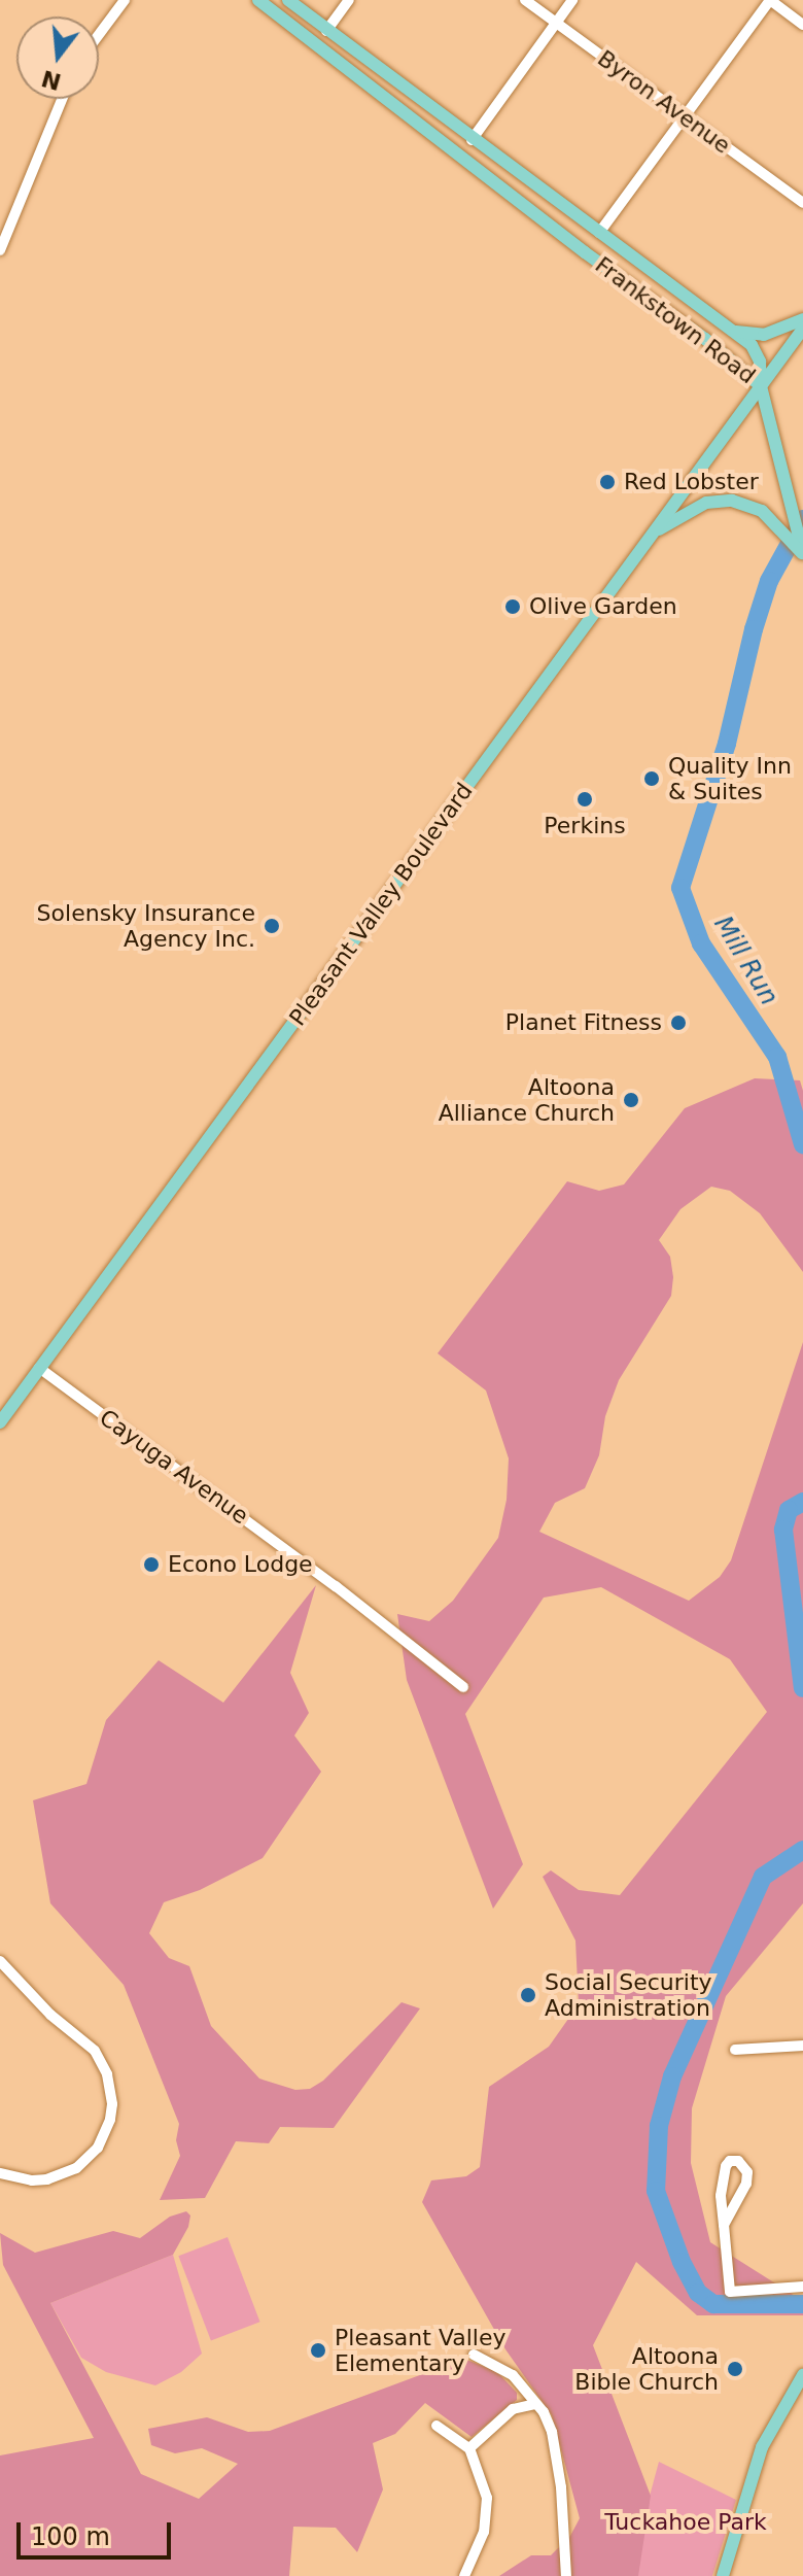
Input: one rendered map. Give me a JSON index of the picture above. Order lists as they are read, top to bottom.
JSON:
{
  "streets": {
    "main road": ["Frankstown Road", "Pleasant Valley Boulevard"],
    "street": ["Byron Avenue", "Cayuga Avenue"]
  },
  "crossings": [
    ["Frankstown Road", "Pleasant Valley Boulevard"],
    ["Pleasant Valley Boulevard", "Cayuga Avenue"]
  ],
  "water": ["Mill Run"],
  "parks": ["Tuckahoe Park"],
  "places": [
    "Red Lobster",
    "Olive Garden",
    "Quality Inn & Suites",
    "Perkins",
    "Solensky Insurance Agency Inc.",
    "Planet Fitness",
    "Altoona Alliance Church",
    "Econo Lodge",
    "Social Security Administration",
    "Pleasant Valley Elementary",
    "Altoona Bible Church"
  ],
  "scale_bar": "100 m",
  "north": "bottom"
}
